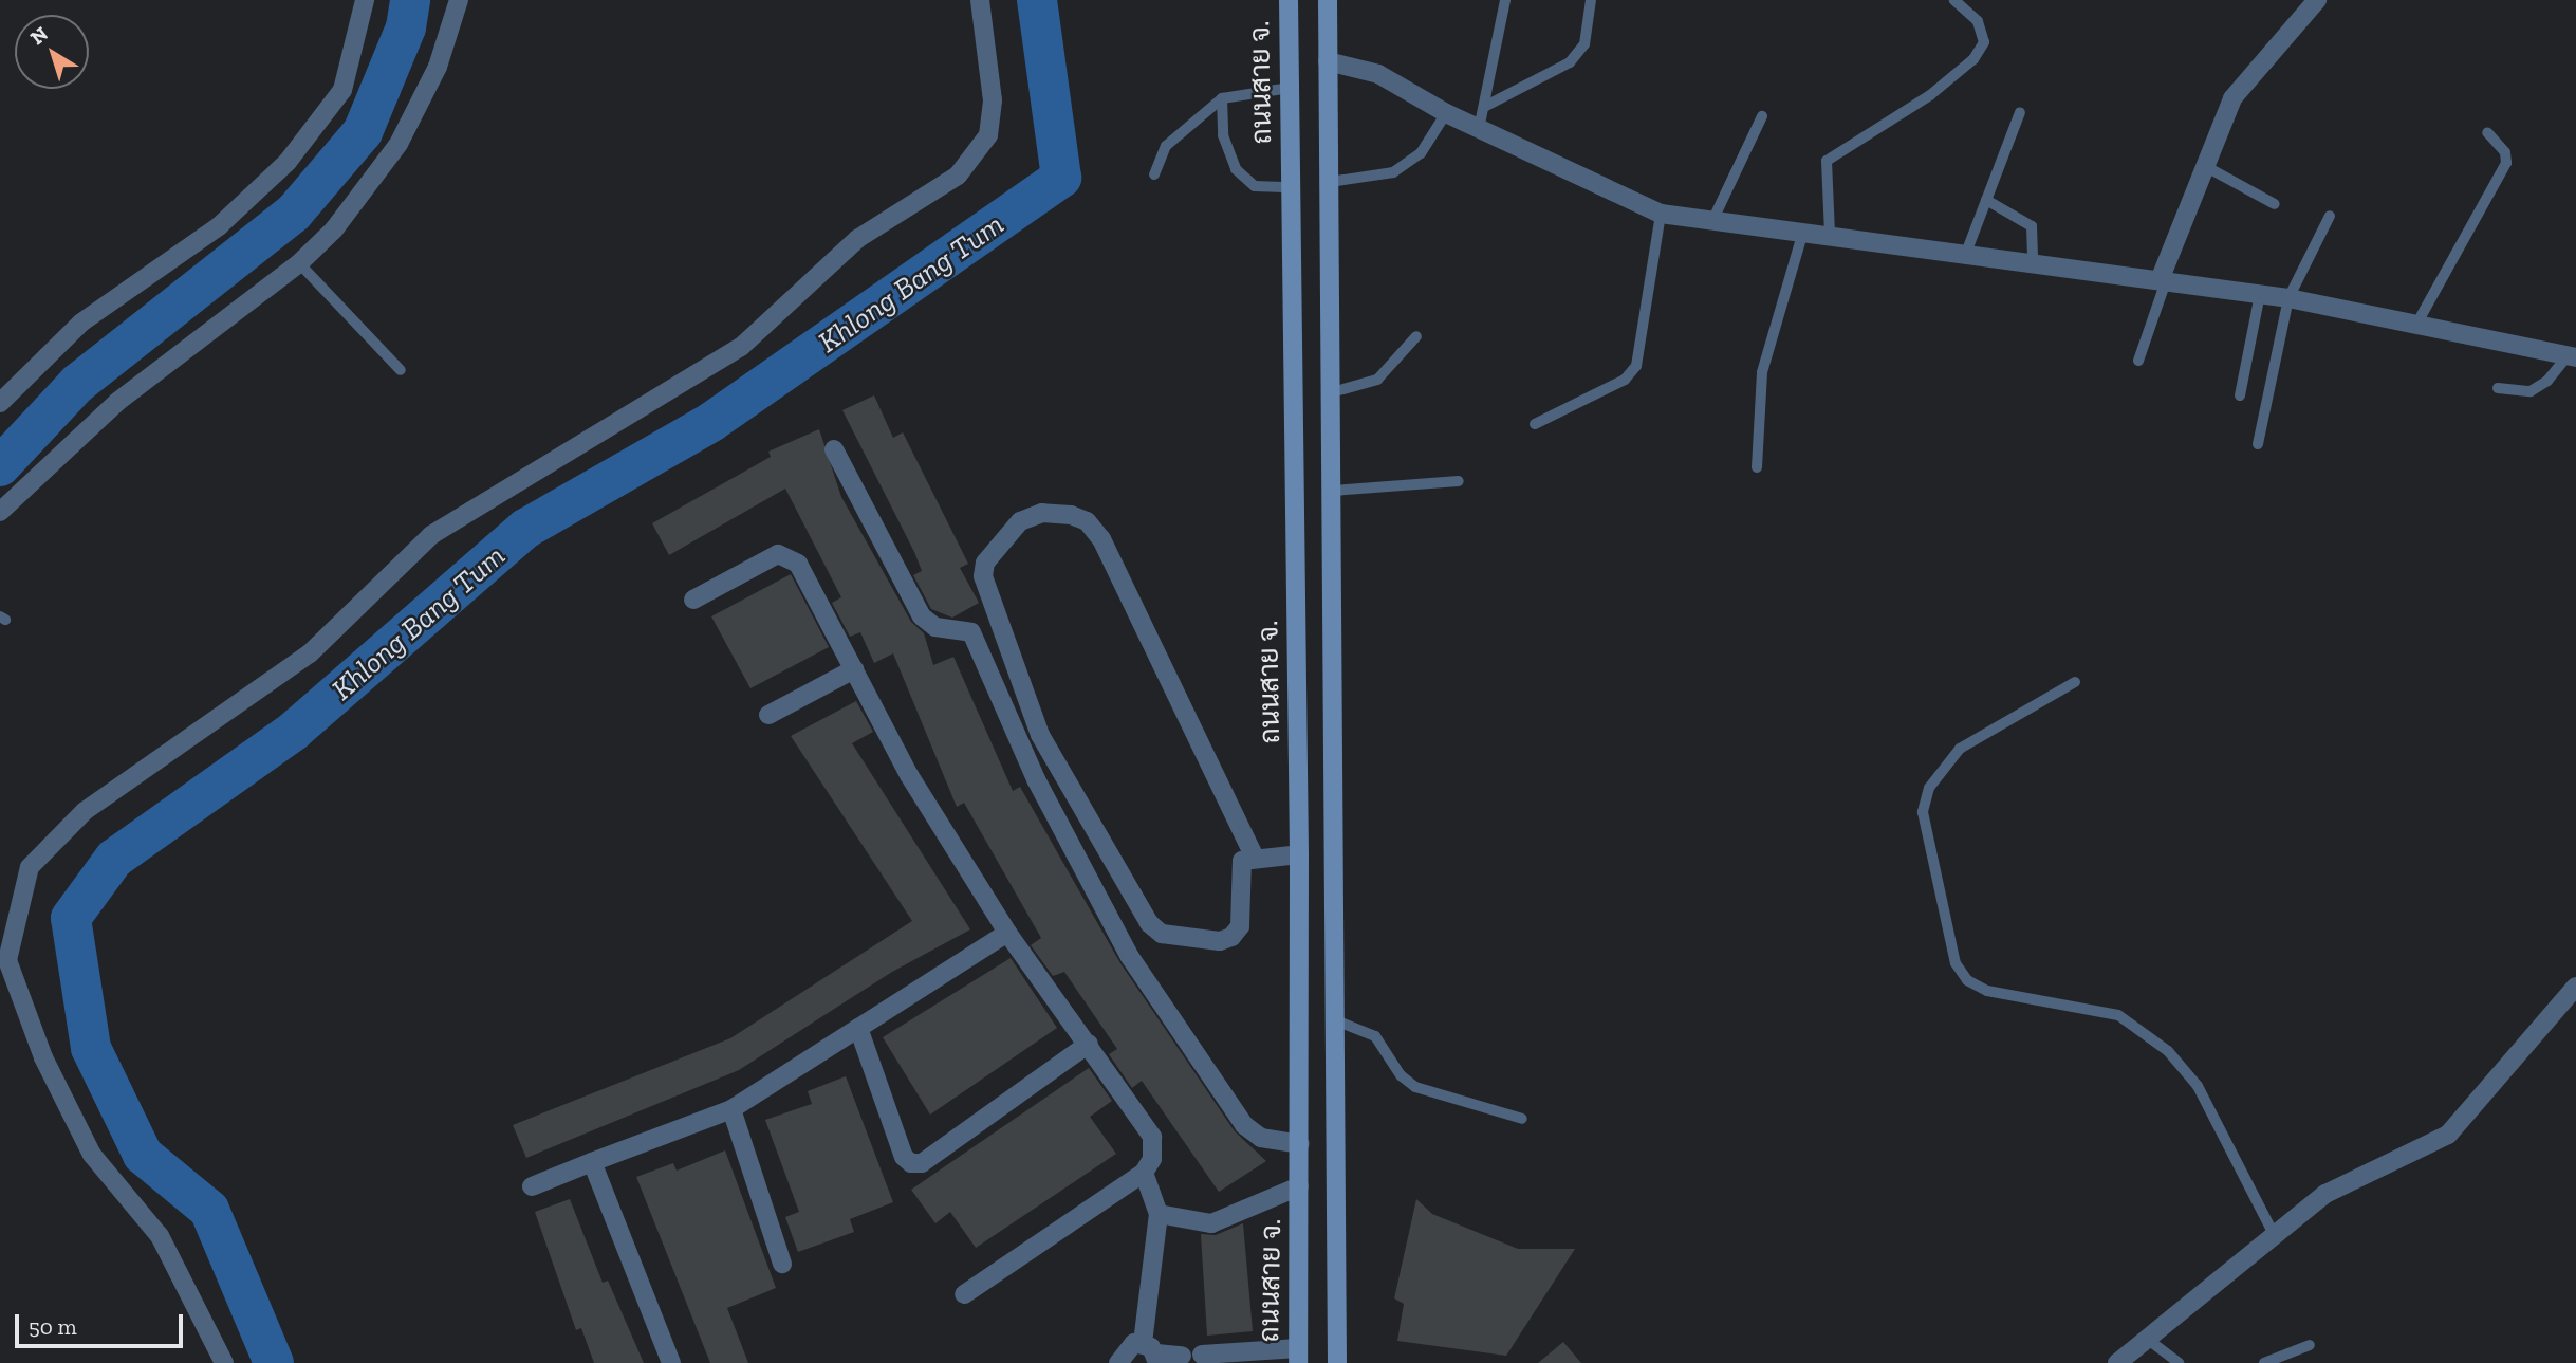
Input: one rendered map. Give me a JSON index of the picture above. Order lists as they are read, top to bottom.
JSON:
{
  "streets": {
    "main road": ["ถนนสาย จ."]
  },
  "water": ["Khlong Bang Tum"],
  "scale_bar": "50 m",
  "north": "top left"
}
